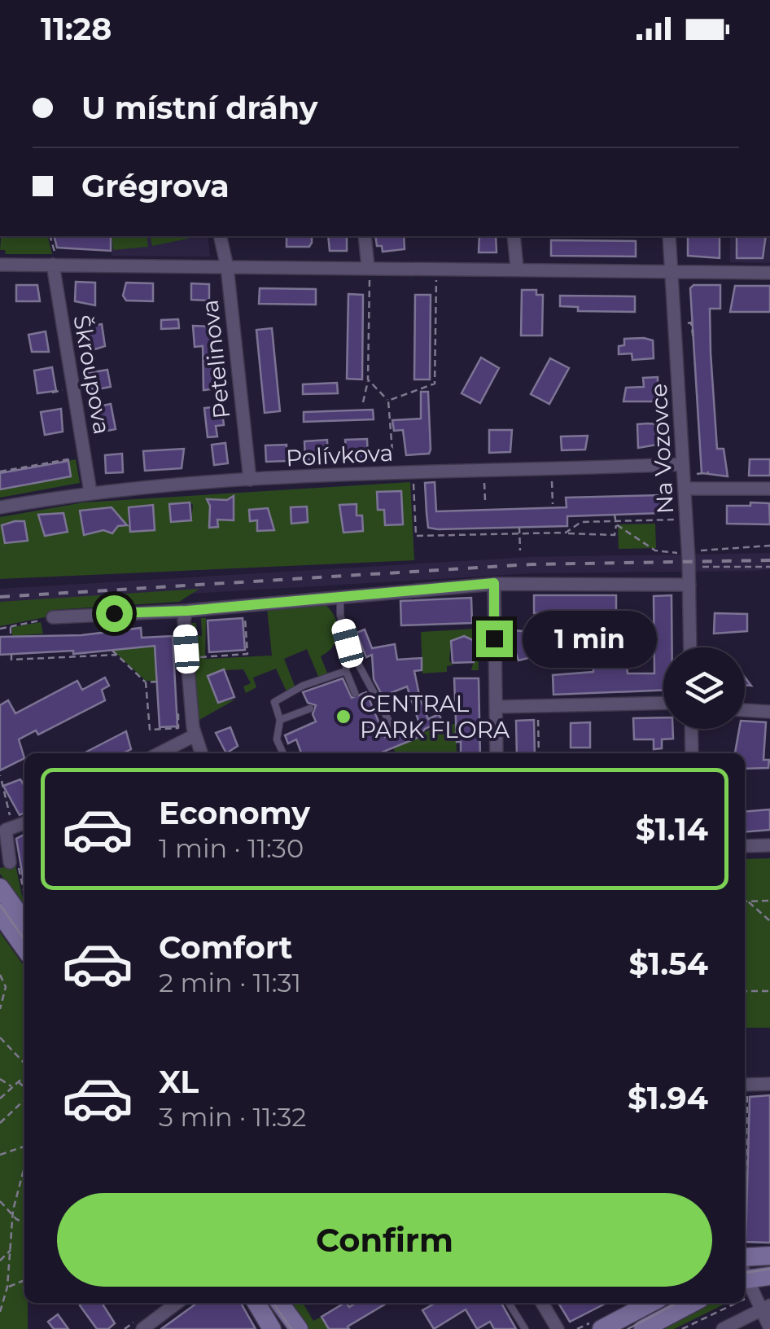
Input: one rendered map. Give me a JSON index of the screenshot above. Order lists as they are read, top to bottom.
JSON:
{
  "streets": {
    "street": [
      "Petelinova",
      "Škroupova",
      "Na Vozovce",
      "Polívkova"
    ]
  },
  "crossings": [
    ["Petelinova", "Polívkova"],
    ["Škroupova", "Polívkova"],
    ["Na Vozovce", "Polívkova"]
  ],
  "places": ["CENTRAL PARK FLORA"],
  "page": {
    "status": "11:28",
    "banner": ["U místní dráhy", "Grégrova"],
    "bubble": "1 min",
    "list": [
      {
        "name": "Economy",
        "note": "1 min · 11:30",
        "value": "$1.14"
      },
      {
        "name": "Comfort",
        "note": "2 min · 11:31",
        "value": "$1.54"
      },
      {
        "name": "XL",
        "note": "3 min · 11:32",
        "value": "$1.94"
      }
    ],
    "buttons": "Confirm"
  }
}
